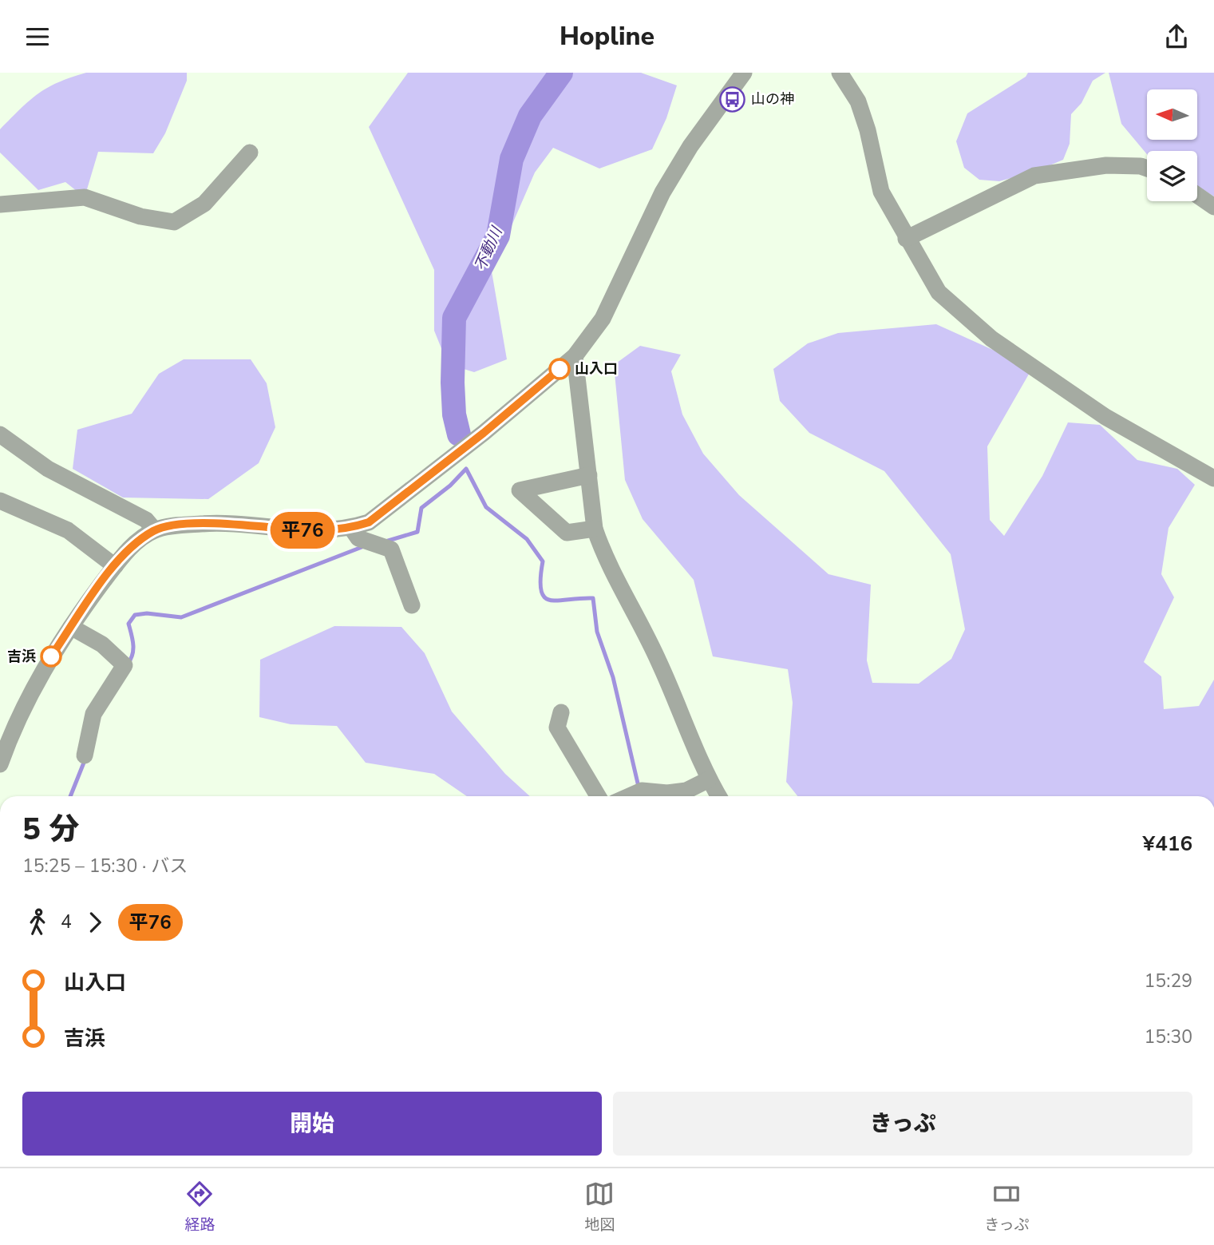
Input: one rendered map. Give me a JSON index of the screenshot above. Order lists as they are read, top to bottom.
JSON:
{
  "water": ["不動川"],
  "places": {
    "bus stop": ["山の神"],
    "other": ["山入口", "吉浜"]
  },
  "lines": ["bus line 平76"],
  "north": "left",
  "page": {
    "header": "Hopline",
    "on_map": "平76",
    "heading": ["5 分", "15:25 – 15:30 · バス", "¥416"],
    "legs": ["4", "平76"],
    "list": [
      {
        "name": "山入口",
        "value": "15:29"
      },
      {
        "name": "吉浜",
        "value": "15:30"
      }
    ],
    "buttons": ["開始", "きっぷ"],
    "tabs": ["経路", "地図", "きっぷ"]
  }
}
